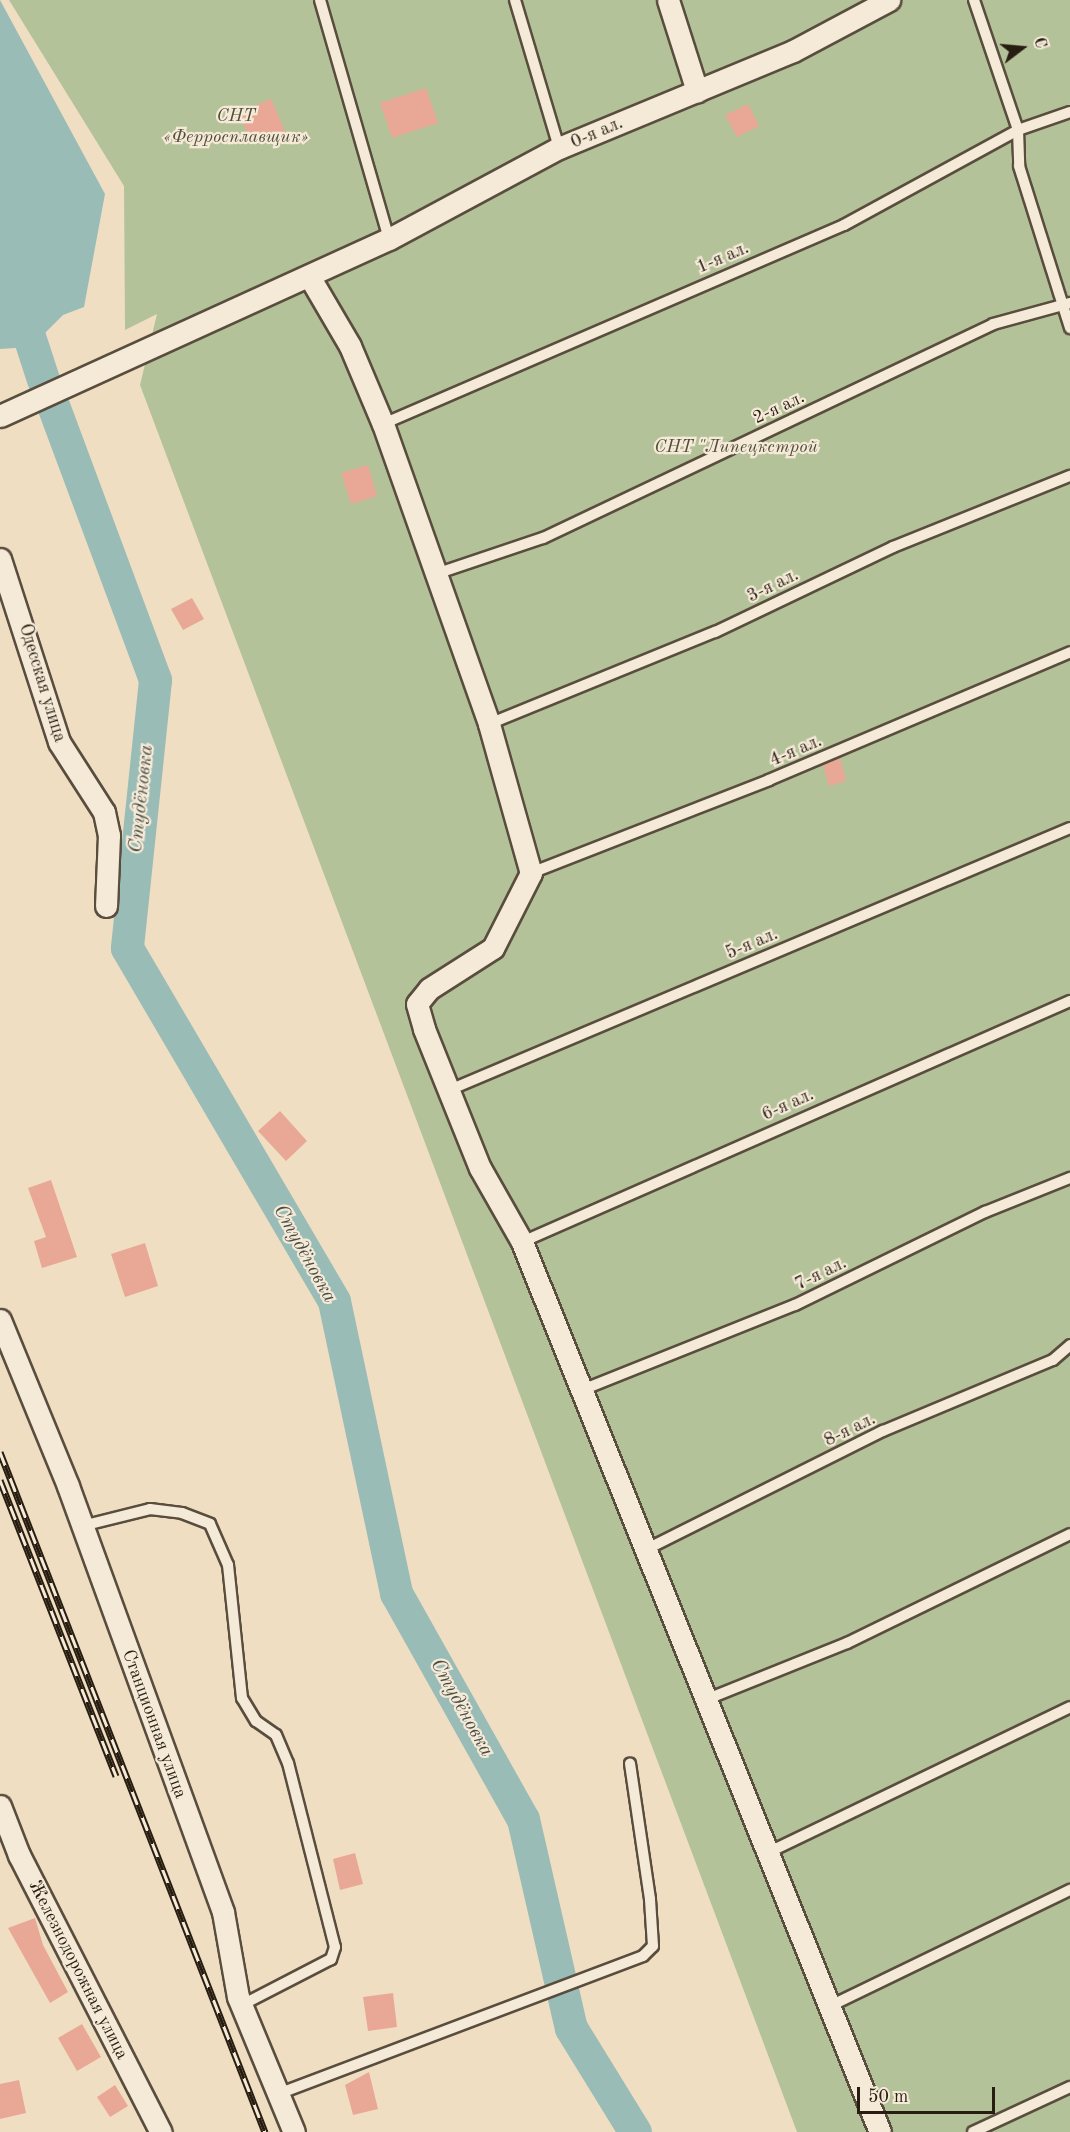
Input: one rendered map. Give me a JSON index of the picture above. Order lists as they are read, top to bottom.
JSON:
{
  "streets": {
    "street": [
      "0-я ал.",
      "Одесская улица",
      "Станционная улица",
      "Железнодорожная улица"
    ],
    "lane": [
      "1-я ал.",
      "2-я ал.",
      "3-я ал.",
      "4-я ал.",
      "5-я ал.",
      "6-я ал.",
      "7-я ал.",
      "8-я ал."
    ]
  },
  "water": ["Студёновка"],
  "parks": ["СНТ «Ферросплавщик»", "СНТ \"Липецкстрой"],
  "scale_bar": "50 m",
  "north": "right"
}
